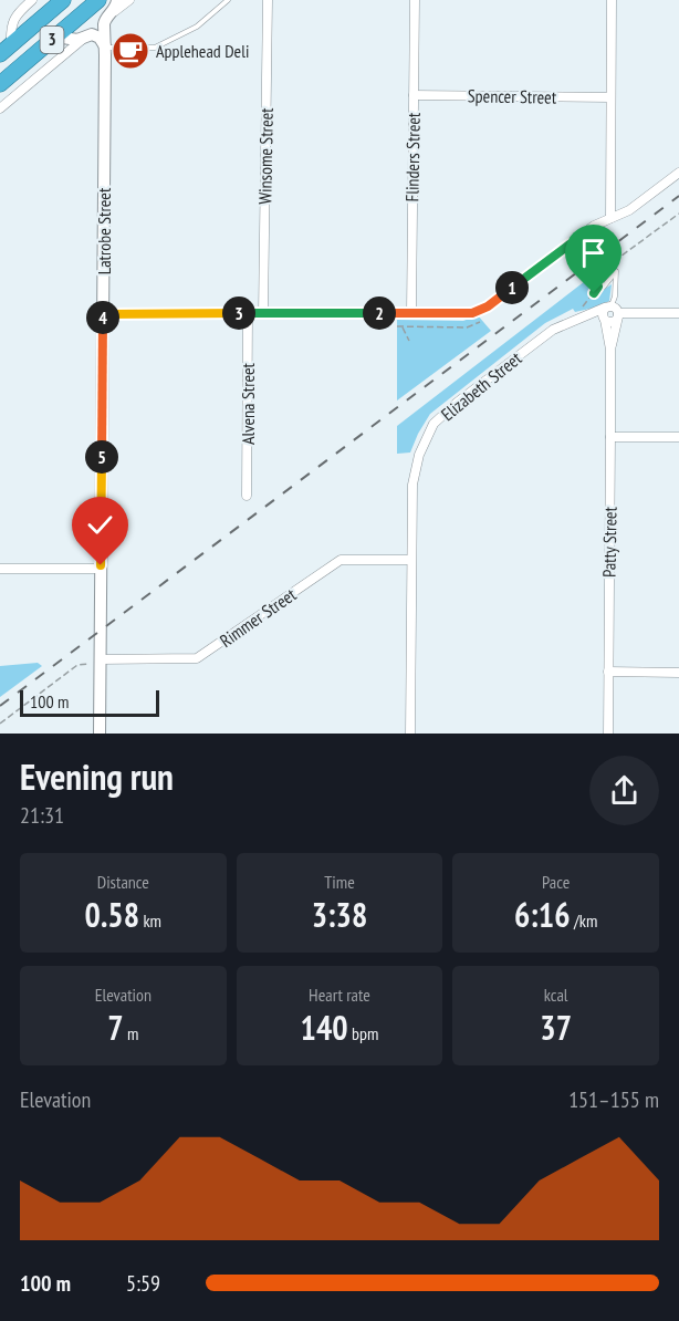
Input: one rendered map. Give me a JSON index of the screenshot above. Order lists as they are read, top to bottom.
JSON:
{
  "streets": {
    "highway": ["3"],
    "street": [
      "Spencer Street",
      "Winsome Street",
      "Flinders Street",
      "Latrobe Street",
      "Elizabeth Street",
      "Alvena Street",
      "Patty Street",
      "Rimmer Street"
    ]
  },
  "crossings": [
    ["Spencer Street", "Flinders Street"],
    ["Latrobe Street", "Rimmer Street"],
    ["Elizabeth Street", "Patty Street"],
    ["Elizabeth Street", "Rimmer Street"]
  ],
  "places": {
    "cafe": ["Applehead Deli"]
  },
  "scale_bar": "100 m",
  "page": {
    "pins": [
      "1",
      "2",
      "3",
      "4",
      "5"
    ],
    "scale": "100 m",
    "heading": ["Evening run", "21:31"],
    "stats": [
      ["Distance", "0.58 km"],
      ["Time", "3:38"],
      ["Pace", "6:16 /km"],
      ["Elevation", "7 m"],
      ["Heart rate", "140 bpm"],
      ["kcal", "37"]
    ],
    "chart": ["Elevation", "151–155 m"],
    "list": [
      {
        "name": "100 m",
        "note": "5:59"
      }
    ]
  }
}
